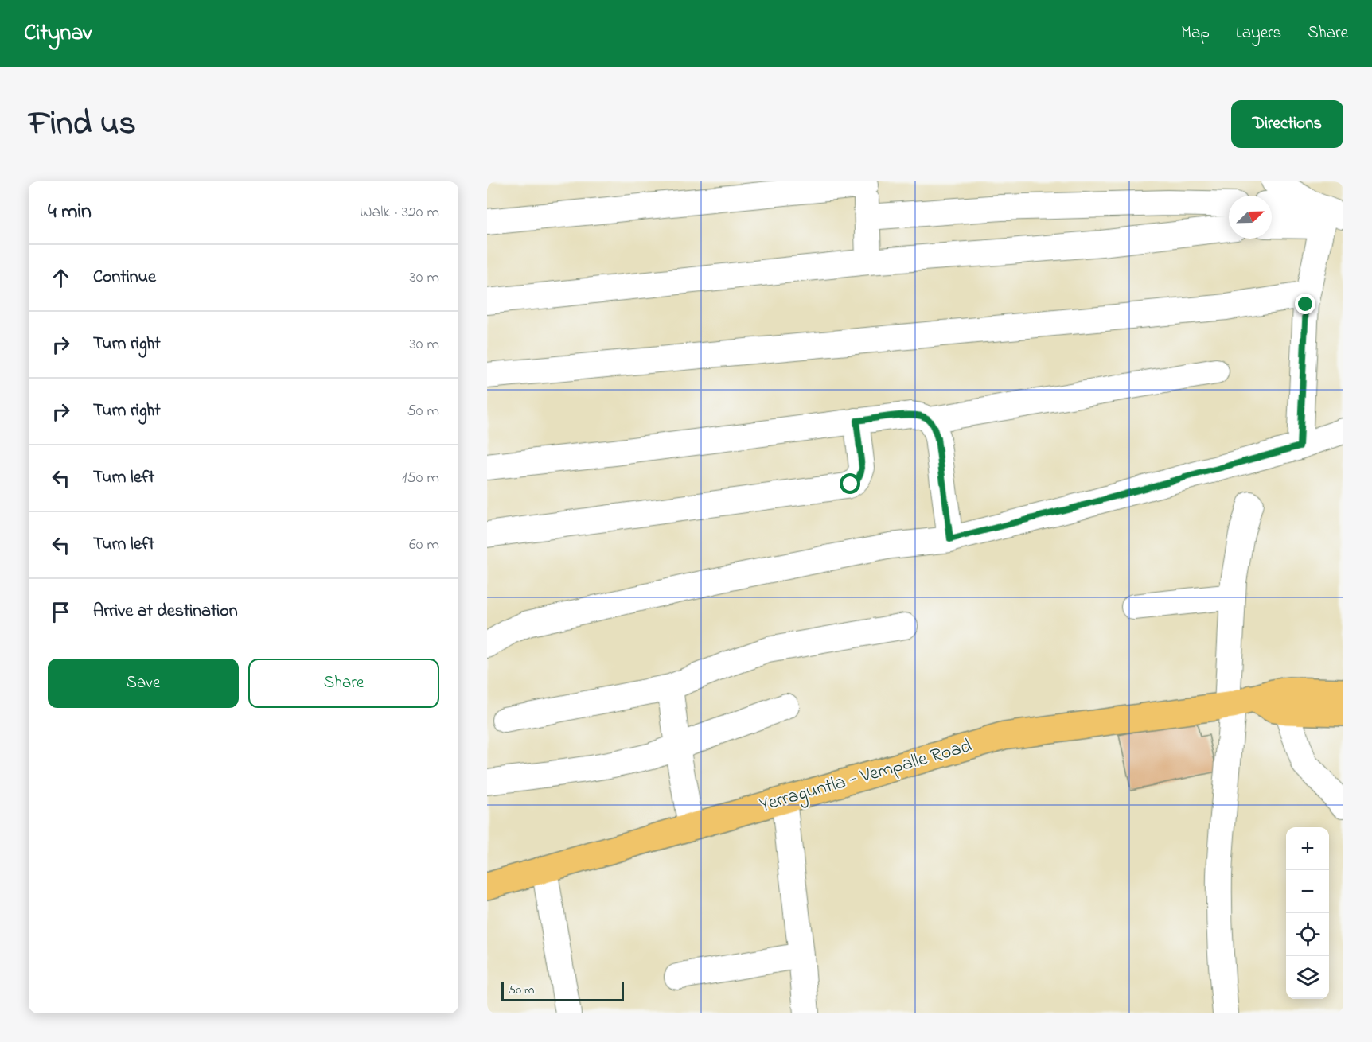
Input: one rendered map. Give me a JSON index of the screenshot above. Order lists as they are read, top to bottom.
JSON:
{
  "streets": {
    "highway": ["Yerraguntla - Vempalle Road"]
  },
  "scale_bar": "50 m",
  "north": "top right",
  "page": {
    "header": "Citynav",
    "nav": ["Map", "Layers", "Share"],
    "title": "Find us",
    "buttons": [
      "Directions",
      ["Save", "Share"]
    ],
    "heading": ["4 min", "Walk · 320 m"],
    "list": [
      ["Continue", "30 m"],
      ["Turn right", "30 m"],
      ["Turn right", "50 m"],
      ["Turn left", "150 m"],
      ["Turn left", "60 m"],
      "Arrive at destination"
    ],
    "map_buttons": ["+", "−"],
    "scale": "50 m"
  }
}
